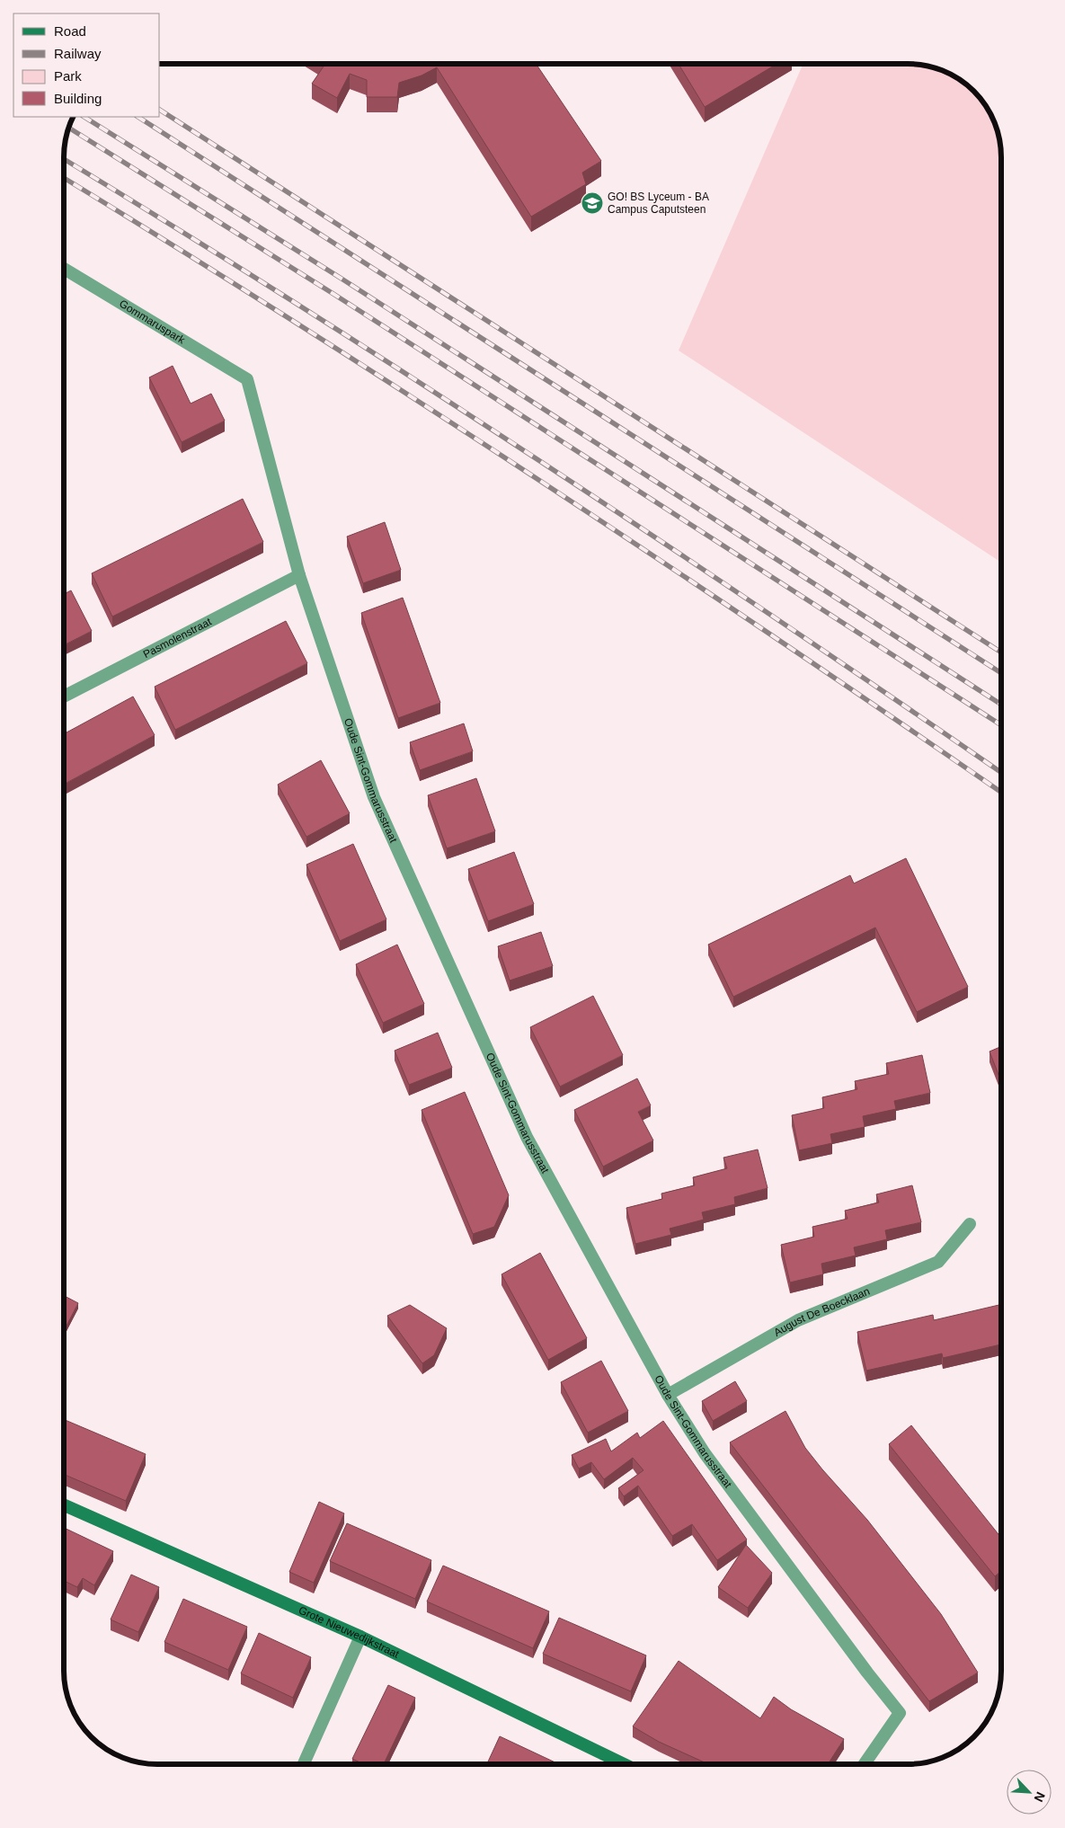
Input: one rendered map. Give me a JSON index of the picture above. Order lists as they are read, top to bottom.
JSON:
{
  "streets": {
    "main road": ["Grote Nieuwedijkstraat"],
    "street": [
      "Gommaruspark",
      "Pasmolenstraat",
      "Oude Sint-Gommarusstraat",
      "August De Boecklaan"
    ]
  },
  "crossings": [
    ["Gommaruspark", "Oude Sint-Gommarusstraat"],
    ["Pasmolenstraat", "Oude Sint-Gommarusstraat"],
    ["Oude Sint-Gommarusstraat", "August De Boecklaan"]
  ],
  "places": {
    "school or university": ["GO! BS Lyceum - BA Campus Caputsteen"]
  },
  "legend": [
    "Road",
    "Railway",
    "Park",
    "Building"
  ],
  "north": "bottom right"
}
